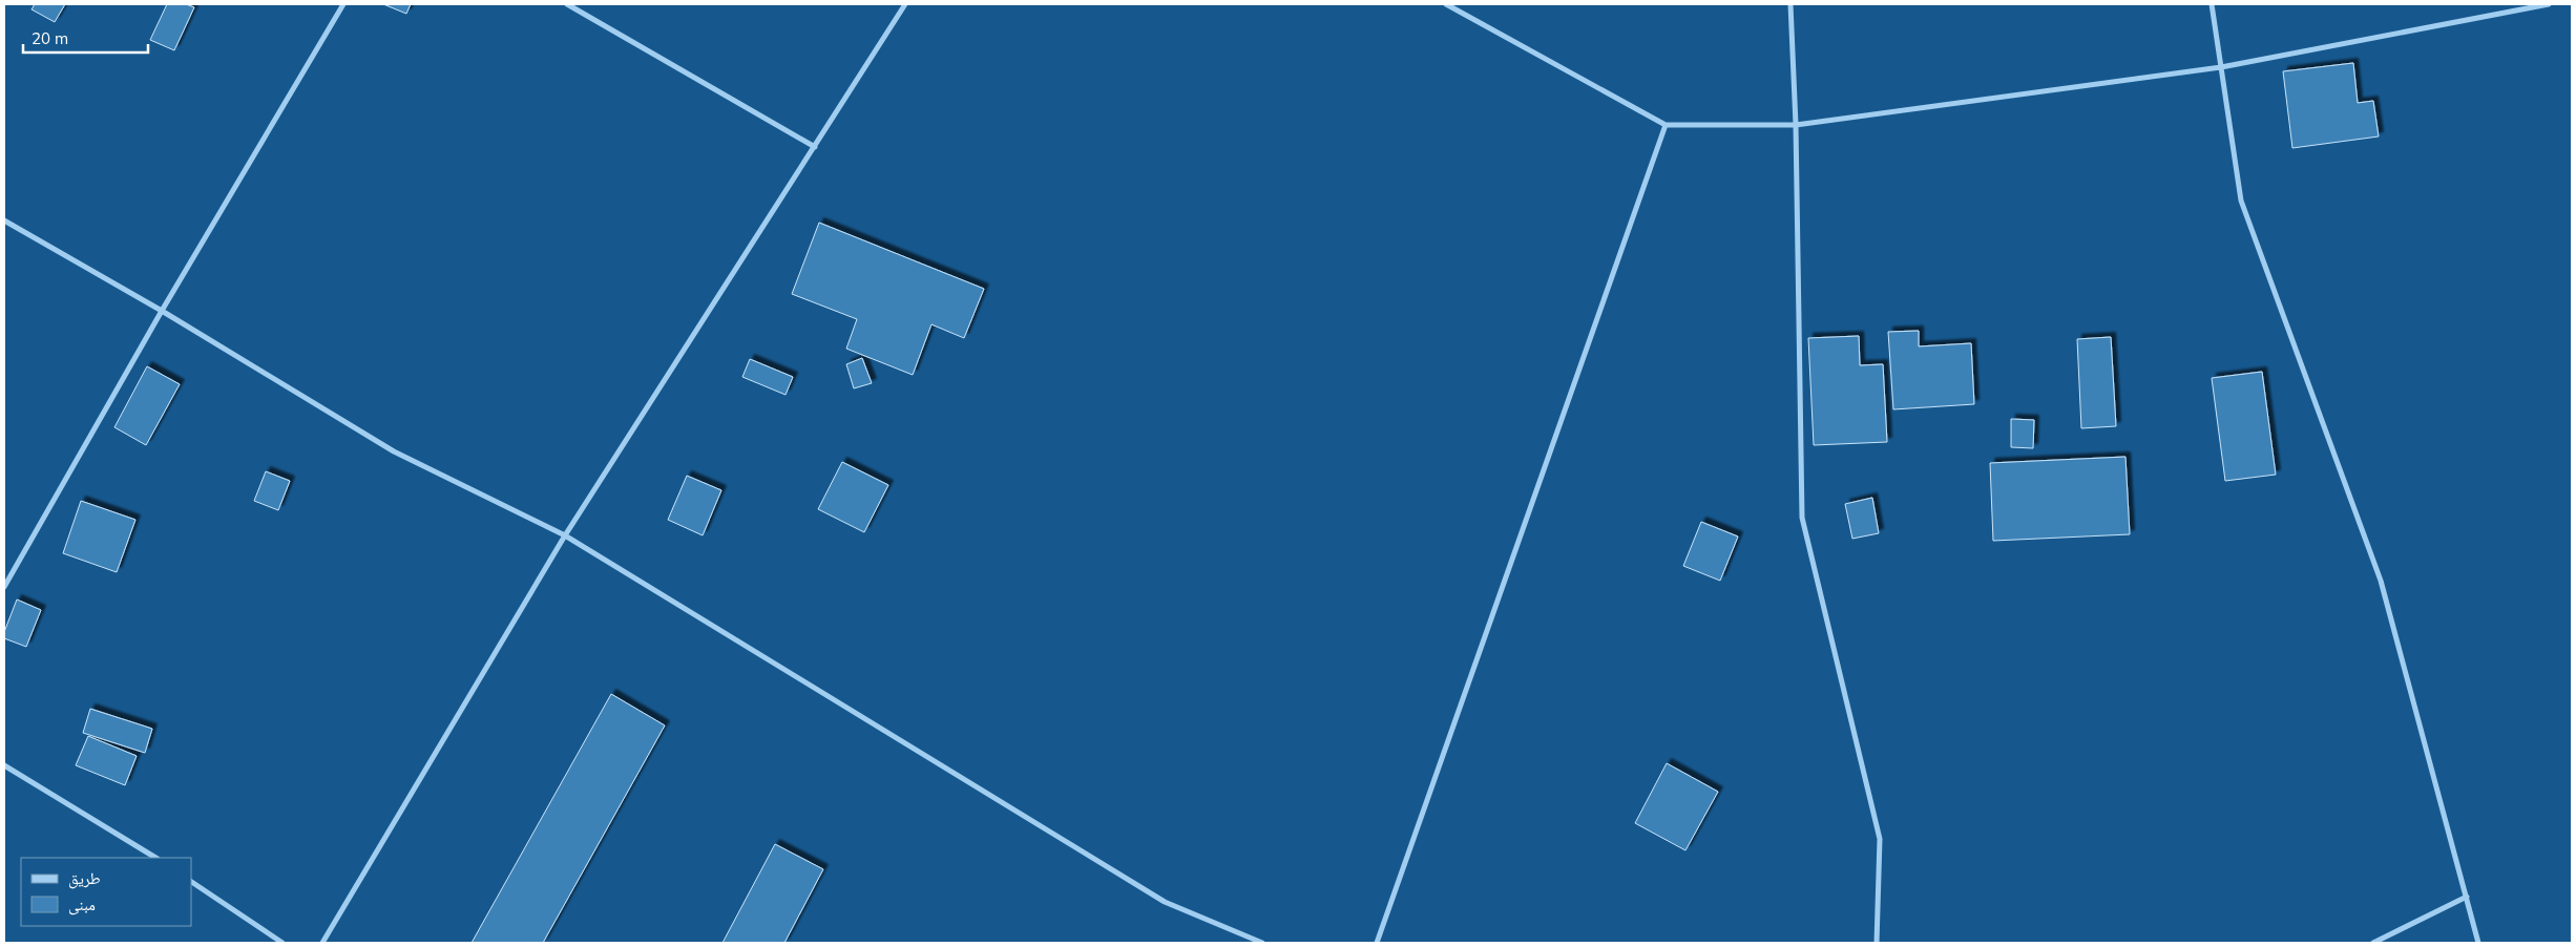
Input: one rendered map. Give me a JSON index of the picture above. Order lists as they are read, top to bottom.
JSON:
{
  "legend": ["طريق", "مبنى"],
  "scale_bar": "20 m"
}
